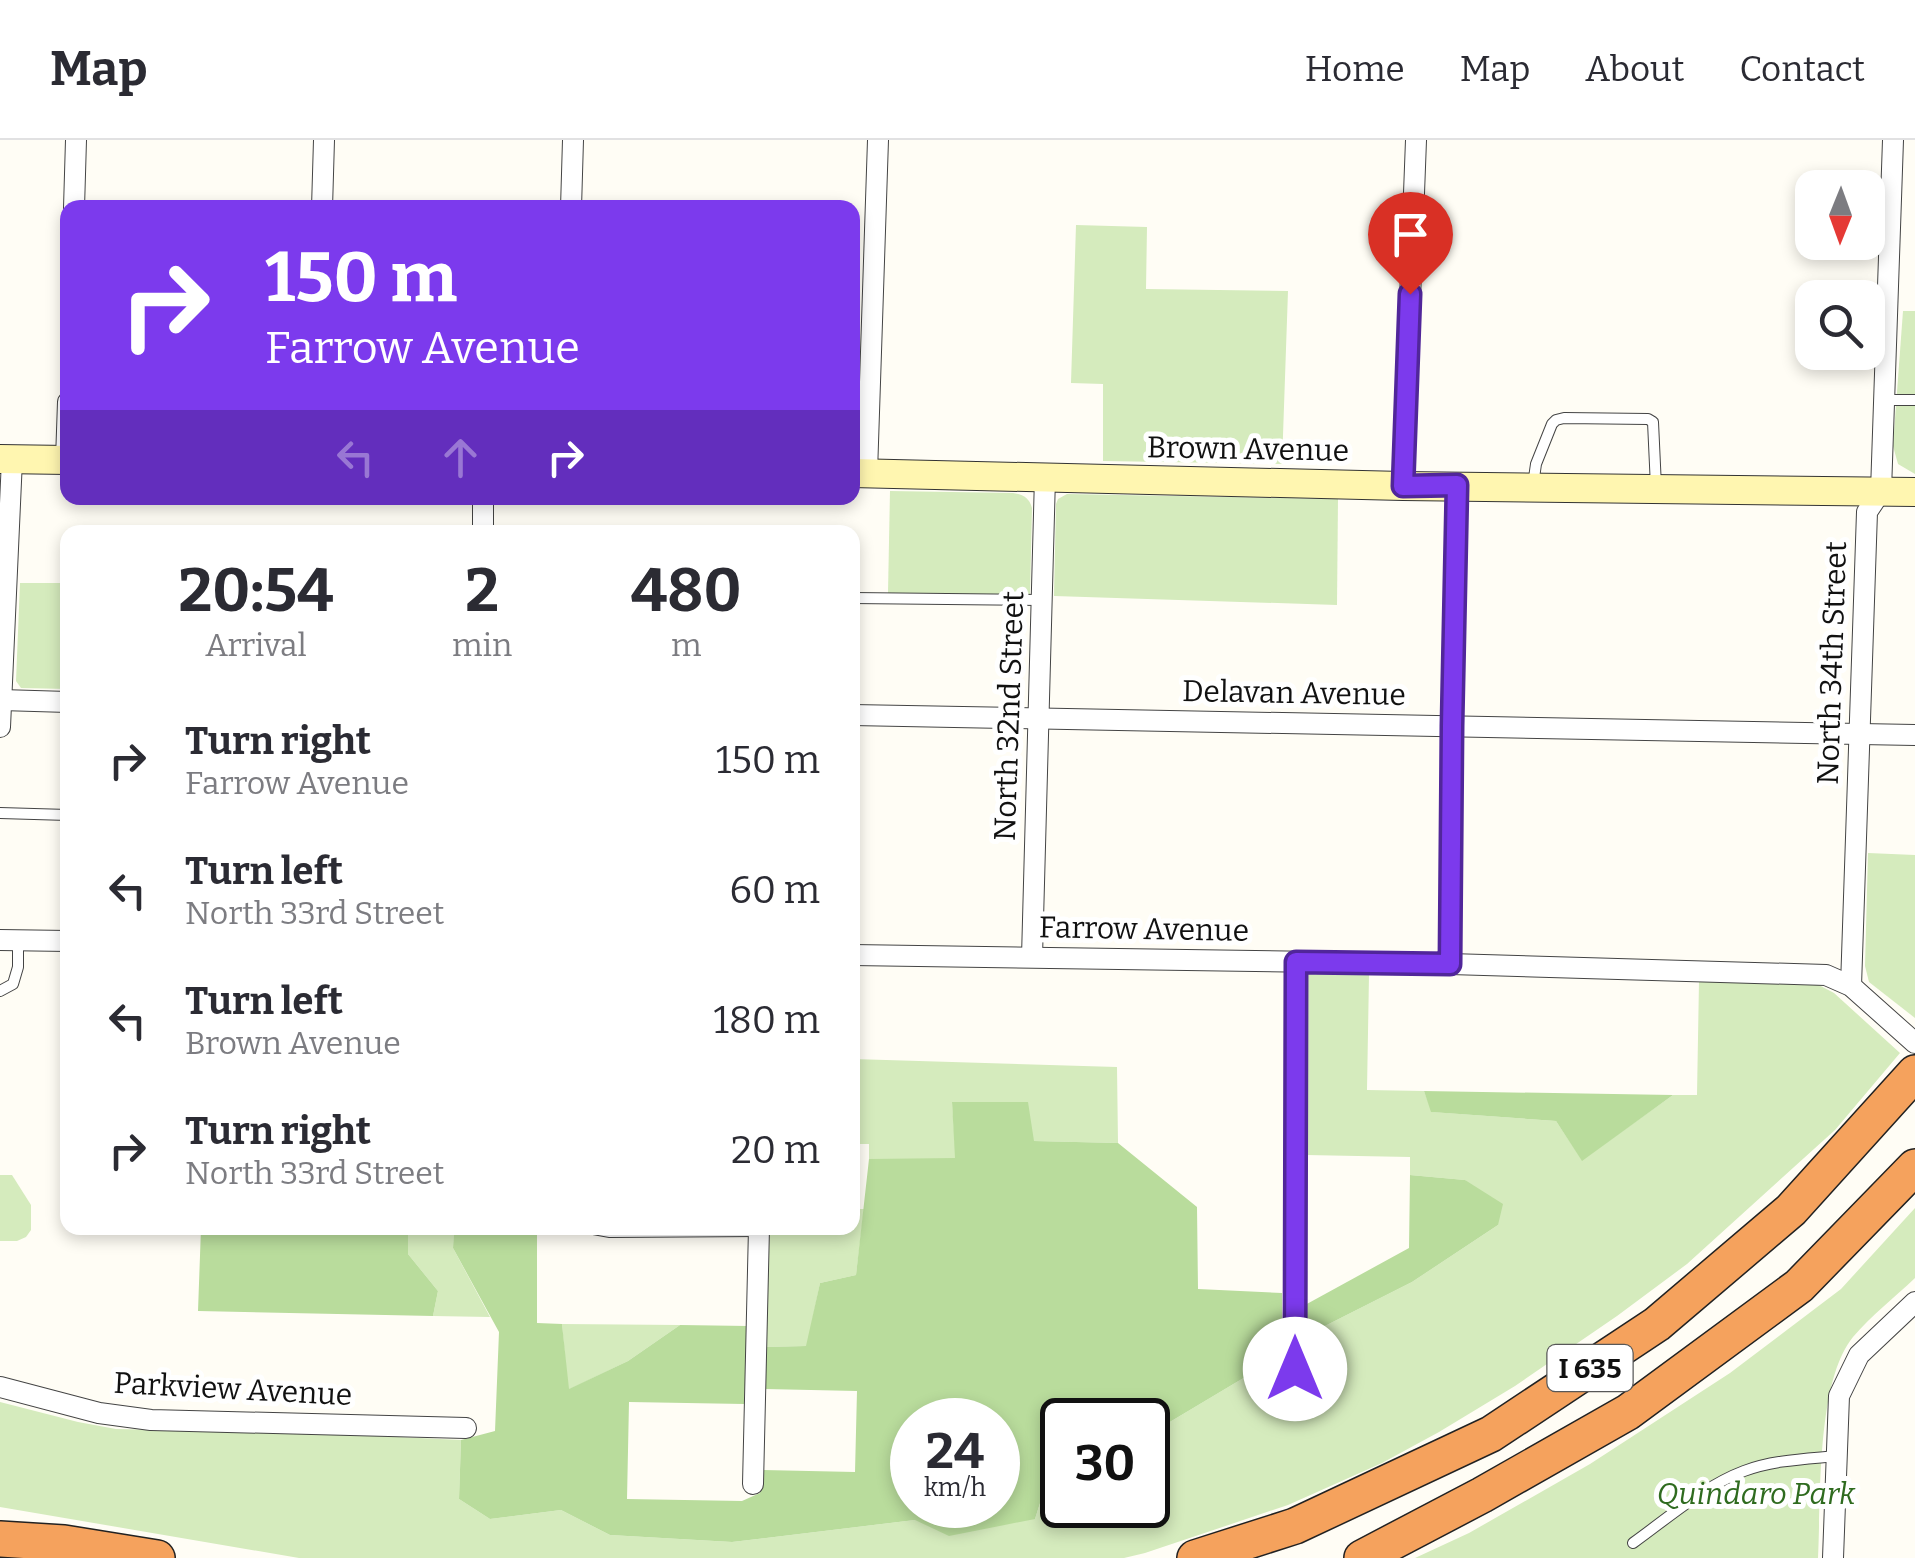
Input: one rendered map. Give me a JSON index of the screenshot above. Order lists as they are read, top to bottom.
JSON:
{
  "streets": {
    "highway": ["I 635"],
    "main road": ["Brown Avenue"],
    "street": [
      "North 34th Street",
      "Delavan Avenue",
      "North 32nd Street",
      "Farrow Avenue",
      "Parkview Avenue"
    ]
  },
  "crossings": [
    ["Brown Avenue", "North 34th Street"],
    ["Brown Avenue", "North 32nd Street"],
    ["North 34th Street", "Delavan Avenue"],
    ["North 34th Street", "Farrow Avenue"],
    ["Delavan Avenue", "North 32nd Street"],
    ["North 32nd Street", "Farrow Avenue"]
  ],
  "parks": ["Quindaro Park"],
  "north": "bottom",
  "page": {
    "header": "Map",
    "nav": [
      "Home",
      "Map",
      "About",
      "Contact"
    ],
    "turn": ["150 m", "Farrow Avenue"],
    "eta": [
      "20:54",
      "Arrival",
      "2",
      "min",
      "480",
      "m"
    ],
    "list": [
      {
        "name": "Turn right",
        "note": "Farrow Avenue",
        "value": "150 m"
      },
      {
        "name": "Turn left",
        "note": "North 33rd Street",
        "value": "60 m"
      },
      {
        "name": "Turn left",
        "note": "Brown Avenue",
        "value": "180 m"
      },
      {
        "name": "Turn right",
        "note": "North 33rd Street",
        "value": "20 m"
      }
    ],
    "speed": "24 km/h",
    "limit": "30"
  }
}
